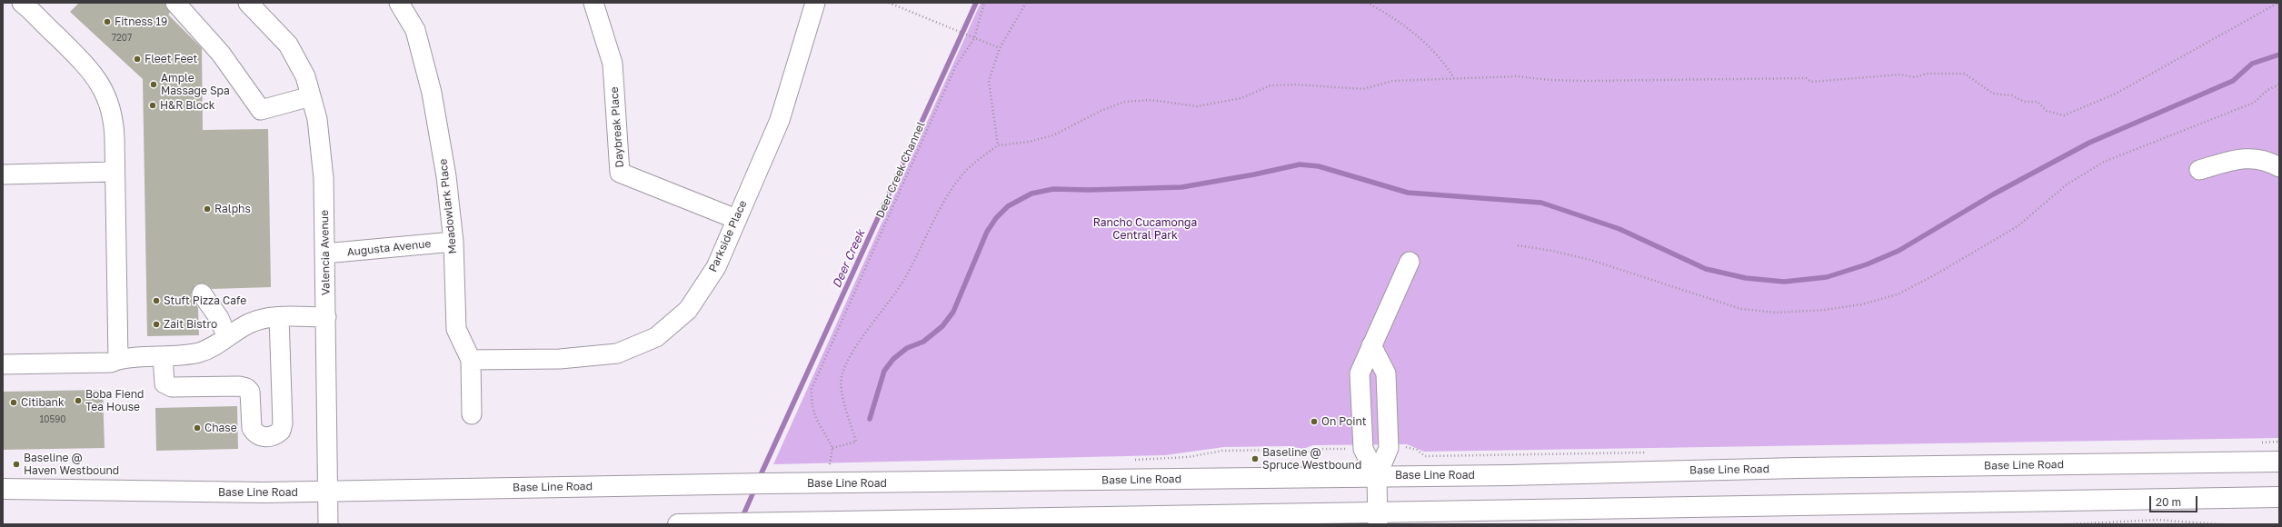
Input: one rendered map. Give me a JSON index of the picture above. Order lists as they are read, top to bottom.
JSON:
{
  "streets": {
    "main road": ["Base Line Road"],
    "street": [
      "Daybreak Place",
      "Meadowlark Place",
      "Parkside Place",
      "Augusta Avenue",
      "Valencia Avenue"
    ],
    "path": ["Deer Creek Channel"]
  },
  "crossings": [
    ["Daybreak Place", "Parkside Place"],
    ["Meadowlark Place", "Parkside Place"],
    ["Meadowlark Place", "Augusta Avenue"],
    ["Augusta Avenue", "Valencia Avenue"],
    ["Valencia Avenue", "Base Line Road"]
  ],
  "water": ["Deer Creek"],
  "parks": ["Rancho Cucamonga Central Park"],
  "places": [
    "Fitness 19",
    "Fleet Feet",
    "Ample Massage Spa",
    "H&R Block",
    "Ralphs",
    "Stuft Pizza Cafe",
    "Zait Bistro",
    "Boba Fiend Tea House",
    "Citibank",
    "On Point",
    "Chase",
    "Baseline @ Spruce Westbound",
    "Baseline @ Haven Westbound"
  ],
  "house_numbers": ["7207", "10590"],
  "scale_bar": "20 m"
}
